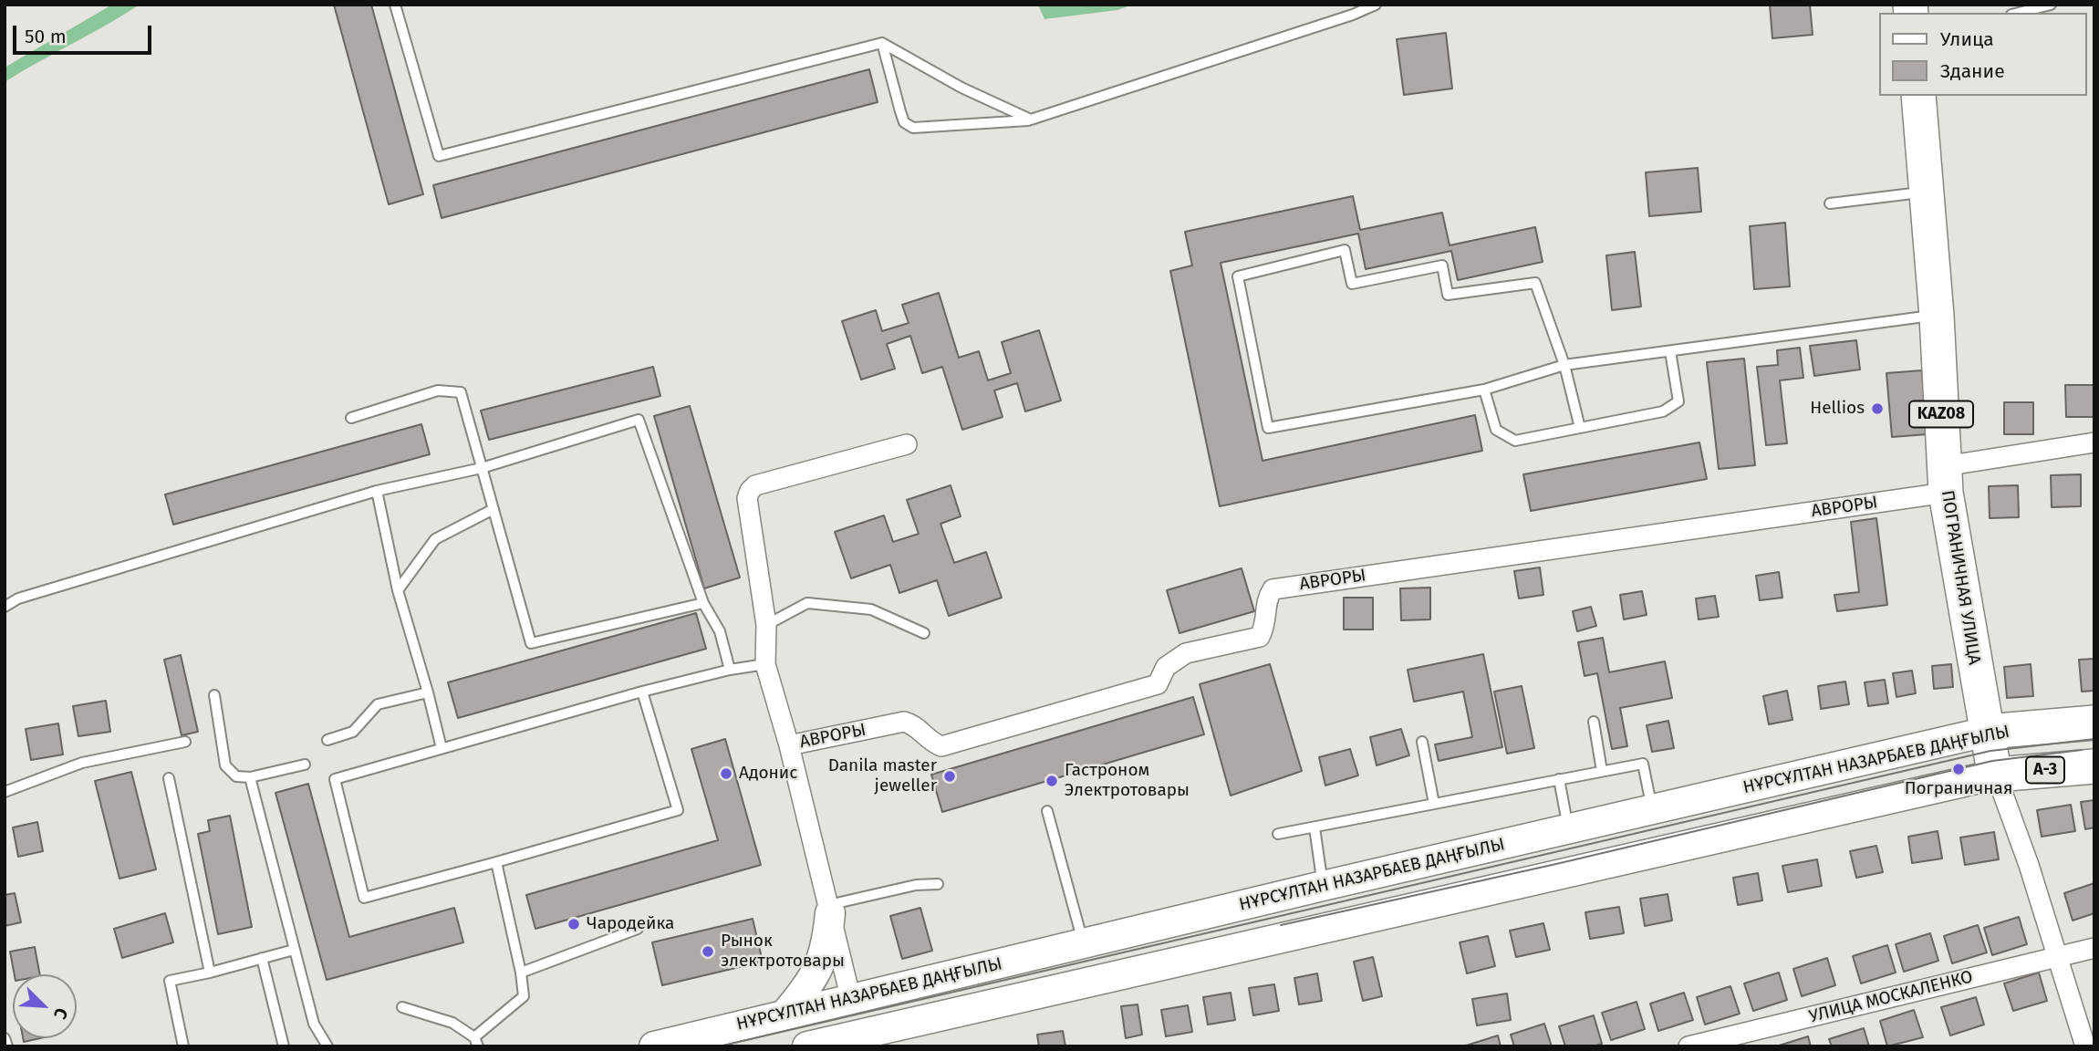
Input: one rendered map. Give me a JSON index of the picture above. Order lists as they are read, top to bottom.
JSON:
{
  "streets": {
    "highway": [
      "KAZ08",
      "ПОГРАНИЧНАЯ УЛИЦА",
      "НҰРСҰЛТАН НАЗАРБАЕВ ДАҢҒЫЛЫ",
      "А-3"
    ],
    "street": ["АВРОРЫ", "УЛИЦА МОСКАЛЕНКО"]
  },
  "crossings": [
    ["АВРОРЫ", "ПОГРАНИЧНАЯ УЛИЦА"],
    ["ПОГРАНИЧНАЯ УЛИЦА", "НҰРСҰЛТАН НАЗАРБАЕВ ДАҢҒЫЛЫ"],
    ["ПОГРАНИЧНАЯ УЛИЦА", "УЛИЦА МОСКАЛЕНКО"]
  ],
  "places": [
    "Hellios",
    "Пограничная",
    "Адонис",
    "Danila master jeweller",
    "Гастроном Электротовары",
    "Чародейка",
    "Рынок электротовары"
  ],
  "legend": ["Улица", "Здание"],
  "scale_bar": "50 m",
  "north": "bottom right"
}
